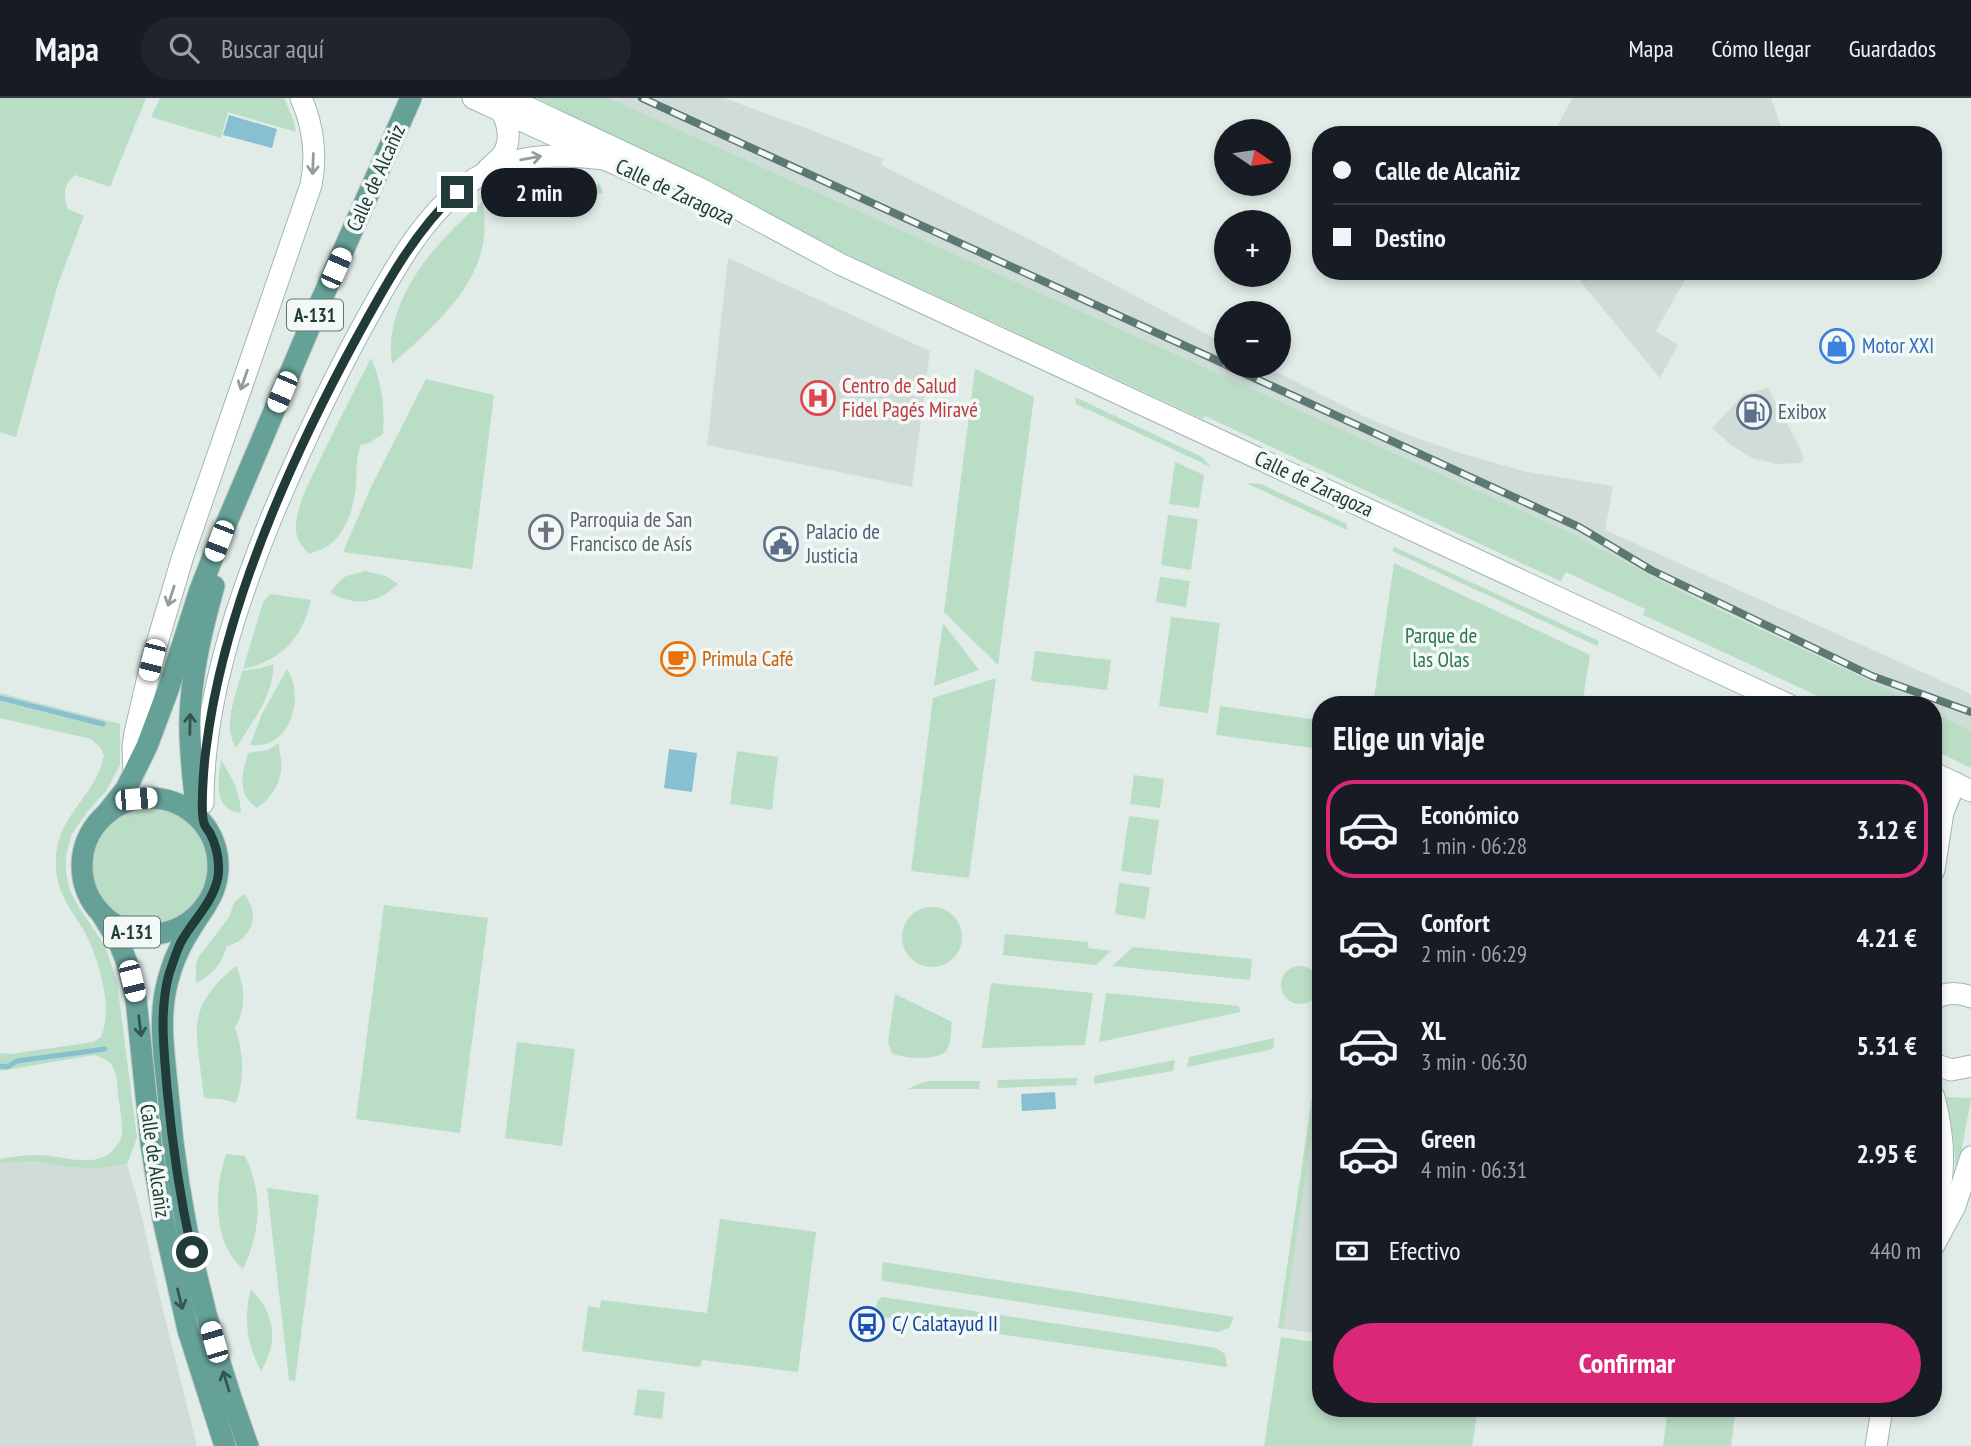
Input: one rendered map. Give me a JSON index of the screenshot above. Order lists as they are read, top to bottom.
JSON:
{
  "streets": {
    "main road": ["Calle de Alcañiz", "Calle de Zaragoza", "A-131"]
  },
  "crossings": [
    ["Calle de Alcañiz", "A-131"]
  ],
  "parks": ["Parque de las Olas"],
  "places": {
    "shop": ["Motor XXI"],
    "hospital": ["Centro de Salud Fidel Pagés Miravé"],
    "fuel station": ["Exibox"],
    "church": ["Parroquia de San Francisco de Asís"],
    "public building": ["Palacio de Justicia"],
    "cafe": ["Primula Café"],
    "bus stop": ["C/ Calatayud II"]
  },
  "north": "right",
  "page": {
    "header": "Mapa",
    "search": "Buscar aquí",
    "nav": ["Mapa", "Cómo llegar", "Guardados"],
    "map_buttons": ["+", "−"],
    "banner": ["Calle de Alcañiz", "Destino"],
    "bubble": "2 min",
    "heading": "Elige un viaje",
    "list": [
      {
        "name": "Económico",
        "note": "1 min · 06:28",
        "value": "3.12 €"
      },
      {
        "name": "Confort",
        "note": "2 min · 06:29",
        "value": "4.21 €"
      },
      {
        "name": "XL",
        "note": "3 min · 06:30",
        "value": "5.31 €"
      },
      {
        "name": "Green",
        "note": "4 min · 06:31",
        "value": "2.95 €"
      }
    ],
    "pay": ["Efectivo", "440 m"],
    "buttons": "Confirmar"
  }
}
